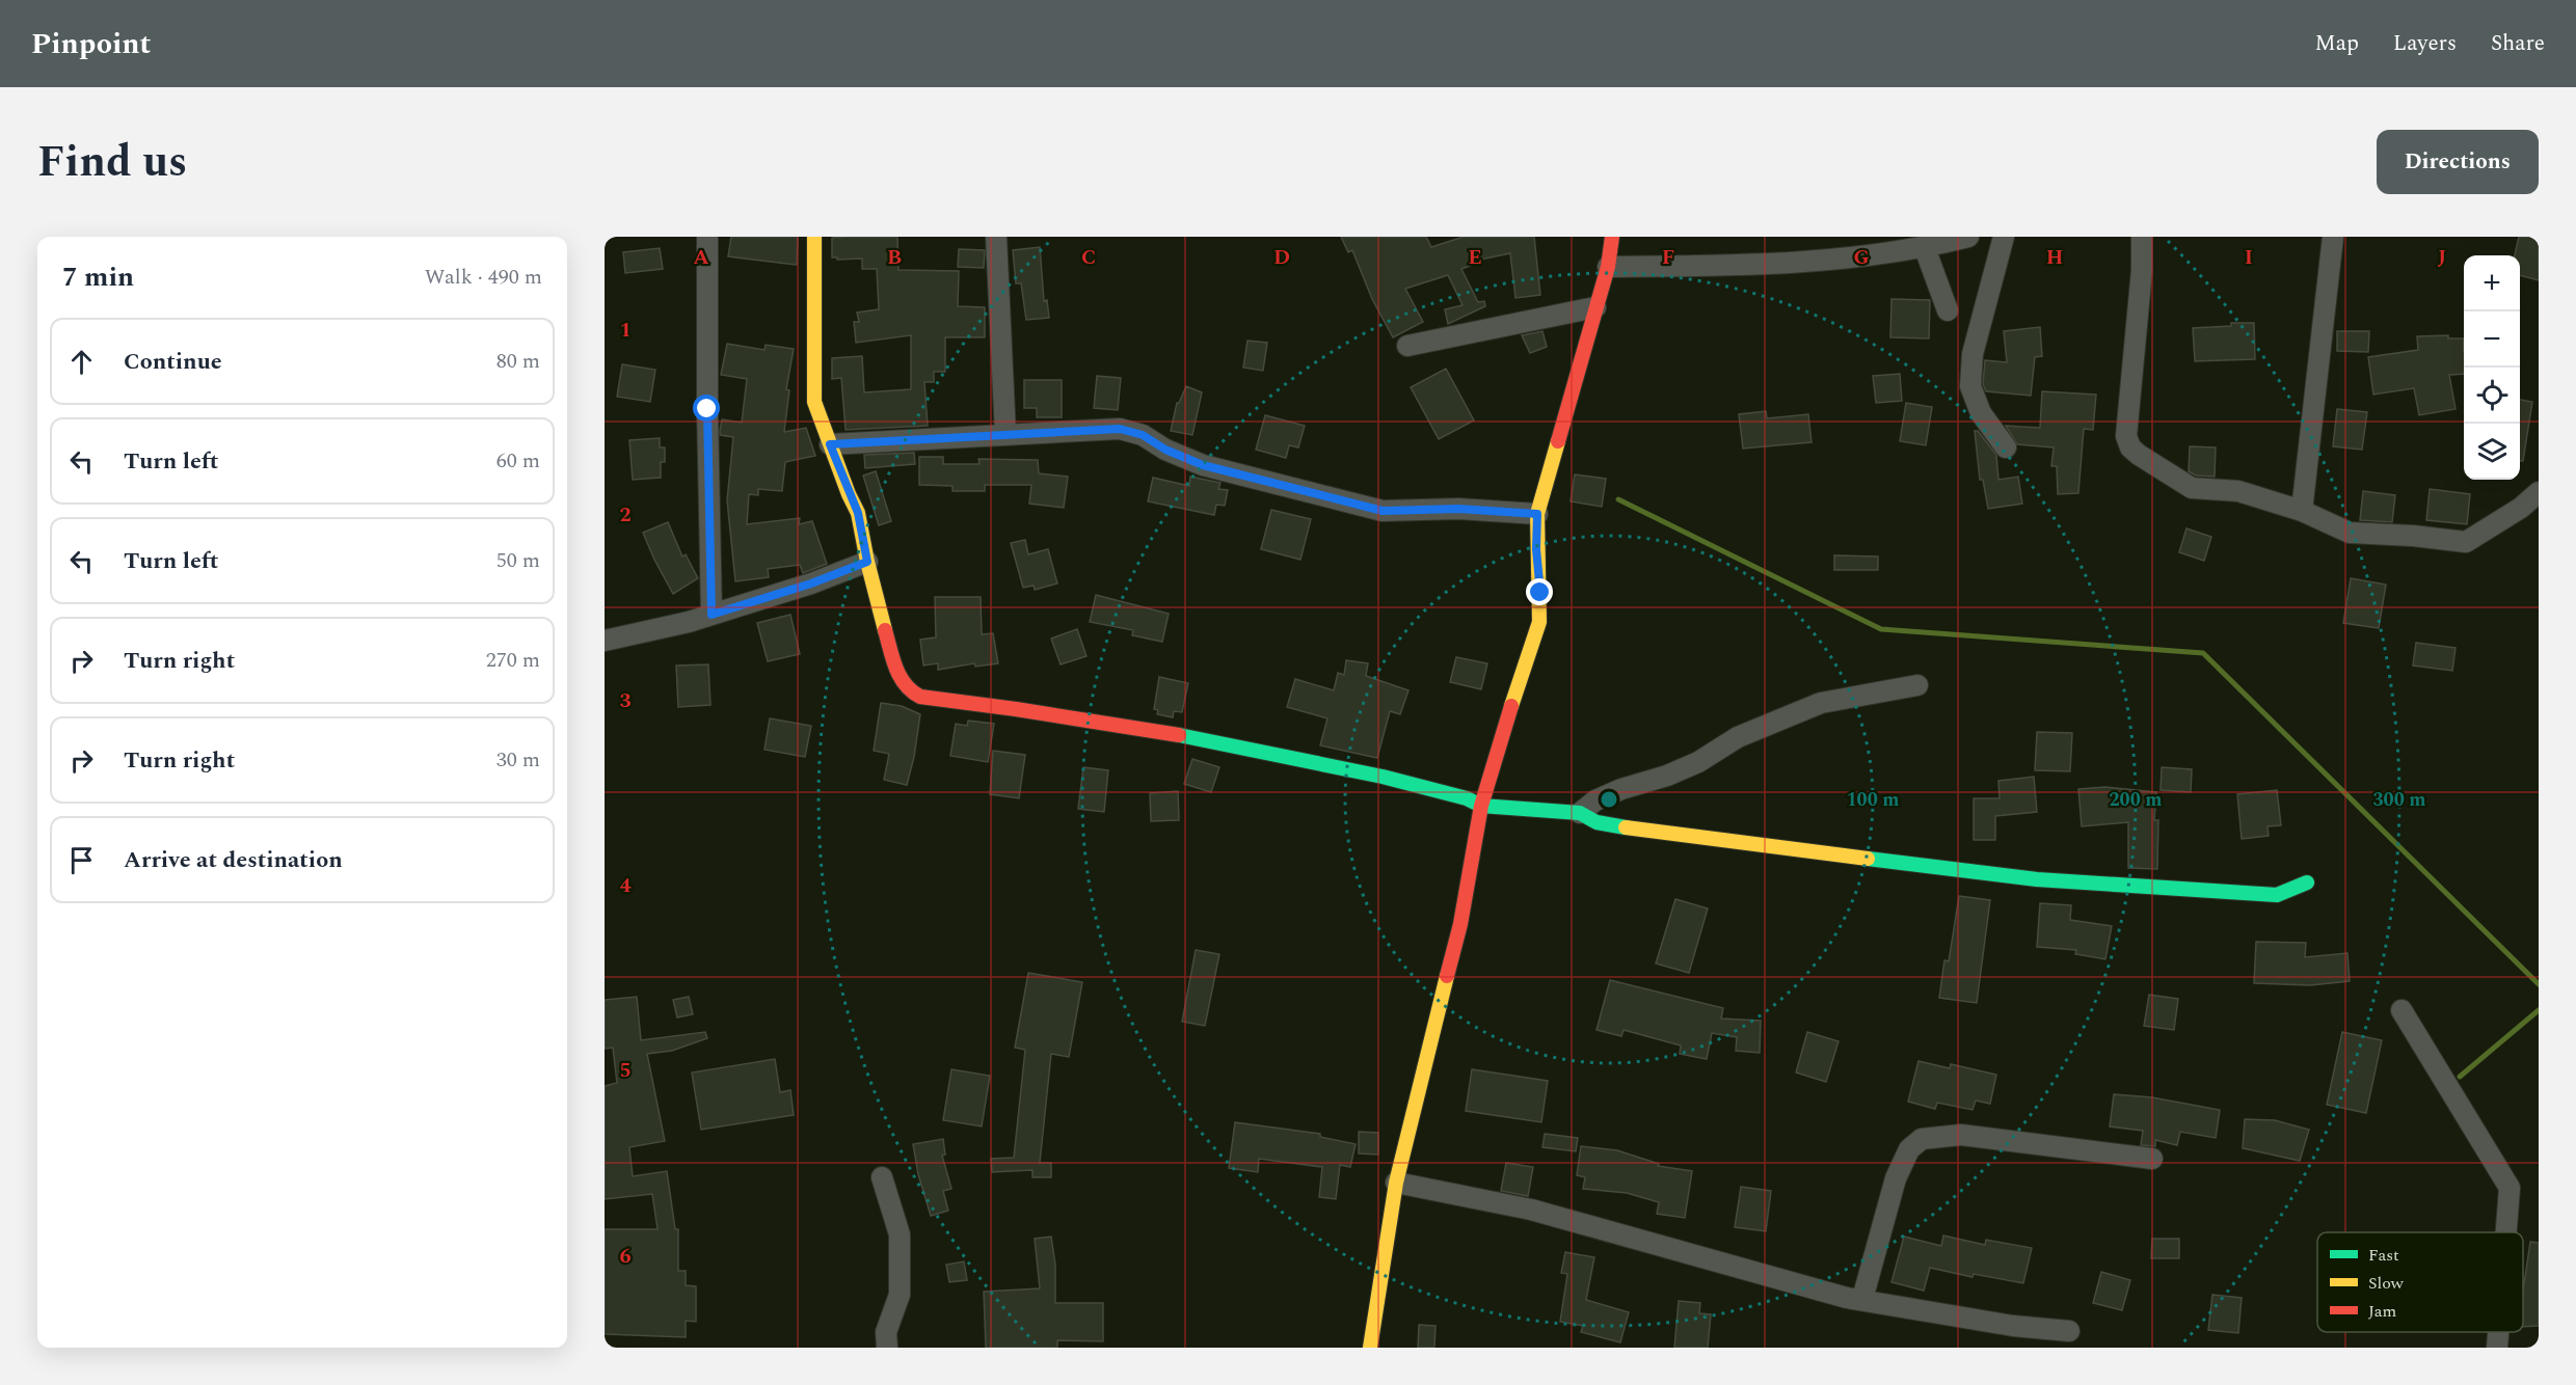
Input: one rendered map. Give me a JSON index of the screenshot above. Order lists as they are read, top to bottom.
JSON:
{
  "legend": ["Fast", "Slow", "Jam"],
  "page": {
    "header": "Pinpoint",
    "nav": ["Map", "Layers", "Share"],
    "title": "Find us",
    "buttons": "Directions",
    "heading": ["7 min", "Walk · 490 m"],
    "map_buttons": ["+", "−"],
    "list": [
      ["Continue", "80 m"],
      ["Turn left", "60 m"],
      ["Turn left", "50 m"],
      ["Turn right", "270 m"],
      ["Turn right", "30 m"],
      "Arrive at destination"
    ]
  },
  "grid": {
    "columns": [
      "A",
      "B",
      "C",
      "D",
      "E",
      "F",
      "G",
      "H",
      "I",
      "J"
    ],
    "rows": [
      "1",
      "2",
      "3",
      "4",
      "5",
      "6"
    ]
  },
  "rings": ["100 m", "200 m", "300 m"]
}
